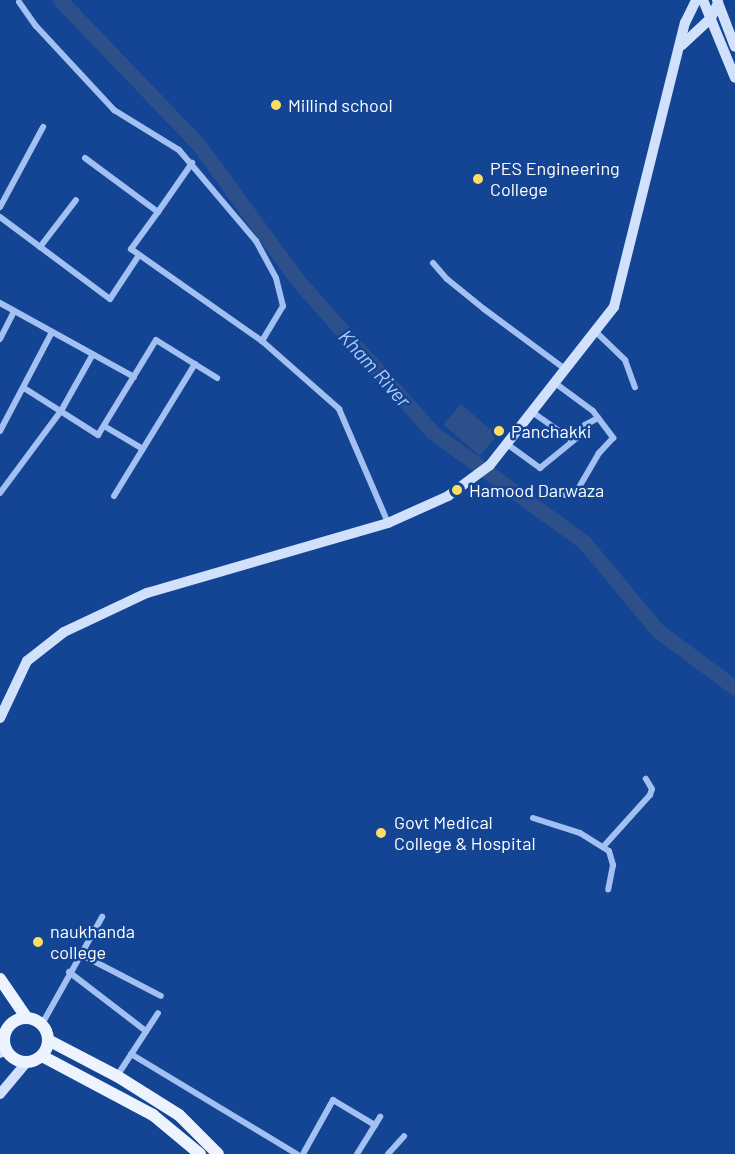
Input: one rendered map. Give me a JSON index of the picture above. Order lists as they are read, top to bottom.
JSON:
{
  "water": ["Kham River"],
  "places": [
    "Millind school",
    "PES Engineering College",
    "Panchakki",
    "Hamood Darwaza",
    "Govt Medical College & Hospital",
    "naukhanda college"
  ]
}
